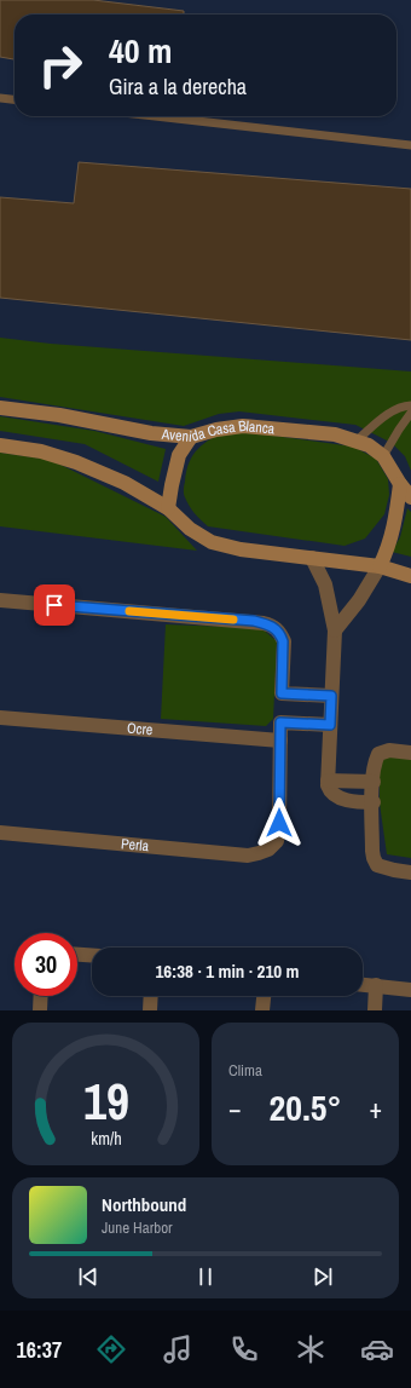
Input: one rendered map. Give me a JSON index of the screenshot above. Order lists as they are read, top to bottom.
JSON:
{
  "streets": {
    "street": ["Avenida Casa Blanca", "Ocre", "Perla"]
  },
  "crossings": [
    ["Ocre", "Perla"]
  ],
  "page": {
    "turn": ["40 m", "Gira a la derecha"],
    "limit": "30",
    "trip": "16:38 · 1 min · 210 m",
    "tile": "Clima",
    "heat": ["−", "20.5°", "+"],
    "song": ["Northbound", "June Harbor"],
    "tabs": "16:37",
    "gauge": ["19", "km/h"]
  }
}
